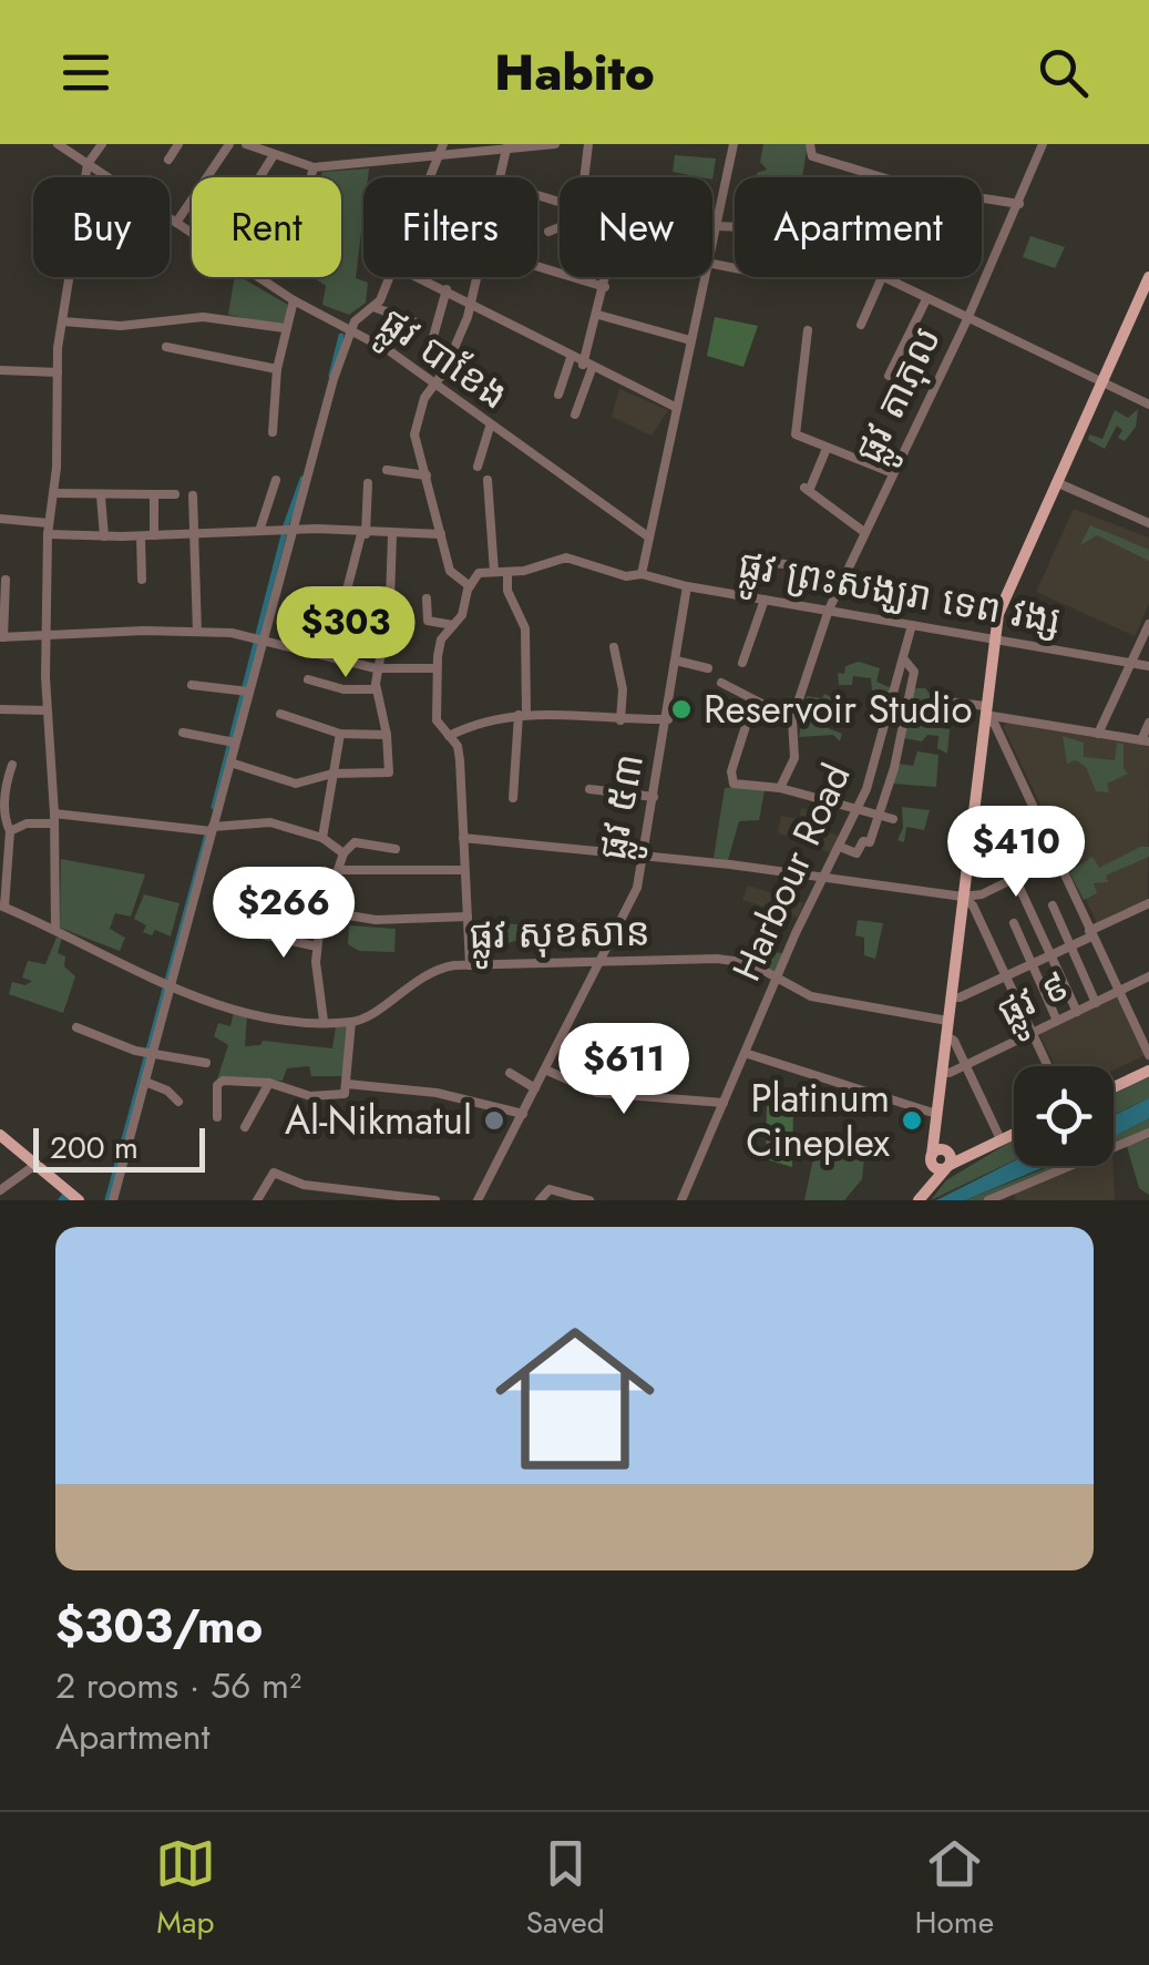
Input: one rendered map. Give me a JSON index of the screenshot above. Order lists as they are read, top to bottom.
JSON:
{
  "streets": {
    "street": [
      "ផ្លូវ បាខែង",
      "ផ្លូវ តាភុល",
      "ផ្លូវ ព្រះសង្ឃរា ទេព វង្ស",
      "ផ្លូវ ៥៣",
      "Harbour Road",
      "ផ្លូវ សុខសាន",
      "ផ្លូវ ៩"
    ]
  },
  "crossings": [
    ["ផ្លូវ តាភុល", "ផ្លូវ ព្រះសង្ឃរា ទេព វង្ស"],
    ["ផ្លូវ ព្រះសង្ឃរា ទេព វង្ស", "ផ្លូវ ៥៣"],
    ["ផ្លូវ ព្រះសង្ឃរា ទេព វង្ស", "Harbour Road"],
    ["ផ្លូវ ៥៣", "ផ្លូវ សុខសាន"],
    ["Harbour Road", "ផ្លូវ សុខសាន"]
  ],
  "places": ["Reservoir Studio", "Al-Nikmatul", "Platinum Cineplex"],
  "scale_bar": "200 m",
  "page": {
    "header": "Habito",
    "chip": [
      "Buy",
      "Rent",
      "Filters",
      "New",
      "Apartment"
    ],
    "price": [
      "$303",
      "$410",
      "$266",
      "$611"
    ],
    "scale": "200 m",
    "list": [
      {
        "name": "$303/mo",
        "note": "2 rooms · 56 m² · Apartment"
      }
    ],
    "tabs": ["Map", "Saved", "Home"]
  }
}
